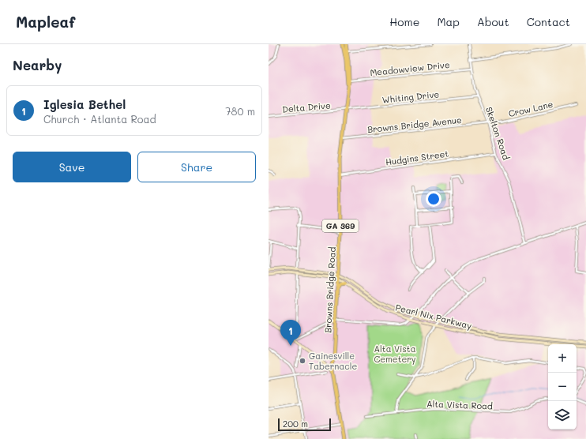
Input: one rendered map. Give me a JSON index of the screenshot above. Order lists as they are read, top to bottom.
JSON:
{
  "streets": {
    "main road": ["GA 369", "Browns Bridge Road", "Pearl Nix Parkway"],
    "street": [
      "Meadowview Drive",
      "Whiting Drive",
      "Delta Drive",
      "Crow Lane",
      "Browns Bridge Avenue",
      "Skelton Road",
      "Hudgins Street",
      "Alta Vista Road"
    ]
  },
  "crossings": [
    ["Meadowview Drive", "Skelton Road"],
    ["Meadowview Drive", "Browns Bridge Road"],
    ["Whiting Drive", "Delta Drive"],
    ["Whiting Drive", "Skelton Road"],
    ["Whiting Drive", "Browns Bridge Road"],
    ["Delta Drive", "Browns Bridge Road"],
    ["Crow Lane", "Browns Bridge Avenue"],
    ["Crow Lane", "Skelton Road"],
    ["Browns Bridge Avenue", "Skelton Road"],
    ["Browns Bridge Avenue", "Browns Bridge Road"],
    ["Skelton Road", "Hudgins Street"],
    ["Hudgins Street", "Browns Bridge Road"],
    ["Browns Bridge Road", "Pearl Nix Parkway"]
  ],
  "parks": ["Alta Vista Cemetery"],
  "places": ["Gainesville Tabernacle"],
  "scale_bar": "200 m",
  "page": {
    "header": "Mapleaf",
    "nav": [
      "Home",
      "Map",
      "About",
      "Contact"
    ],
    "heading": "Nearby",
    "list": [
      {
        "mark": "1",
        "name": "Iglesia Bethel",
        "note": "Church · Atlanta Road",
        "value": "780 m"
      }
    ],
    "buttons": ["Save", "Share"],
    "pins": "1",
    "map_buttons": ["+", "−"],
    "scale": "200 m"
  }
}
